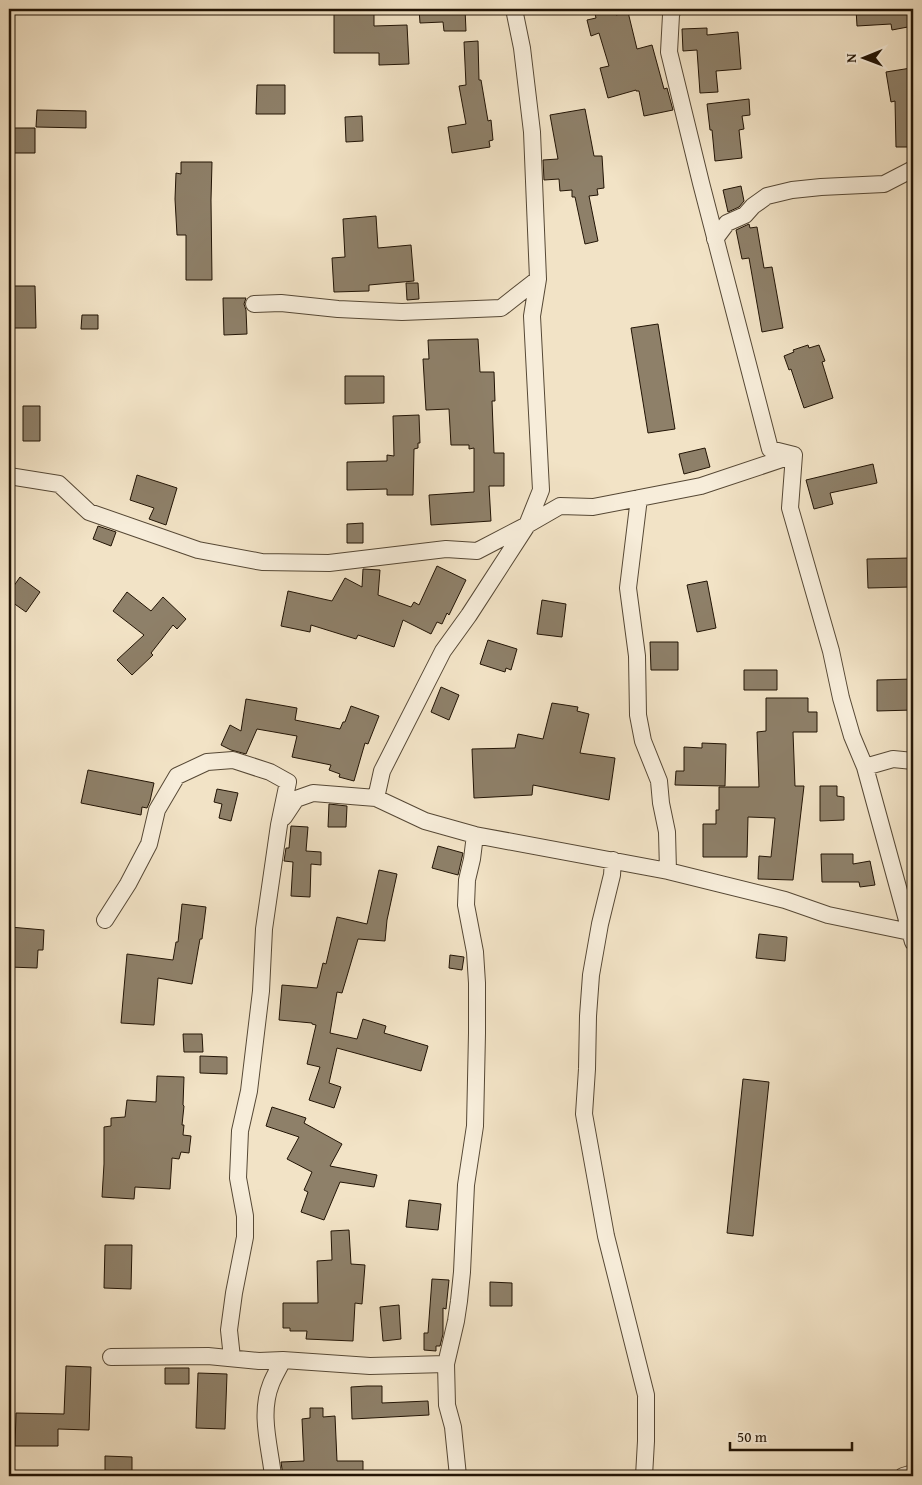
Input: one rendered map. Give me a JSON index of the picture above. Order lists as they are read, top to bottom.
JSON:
{
  "scale_bar": "50 m",
  "north": "left"
}
